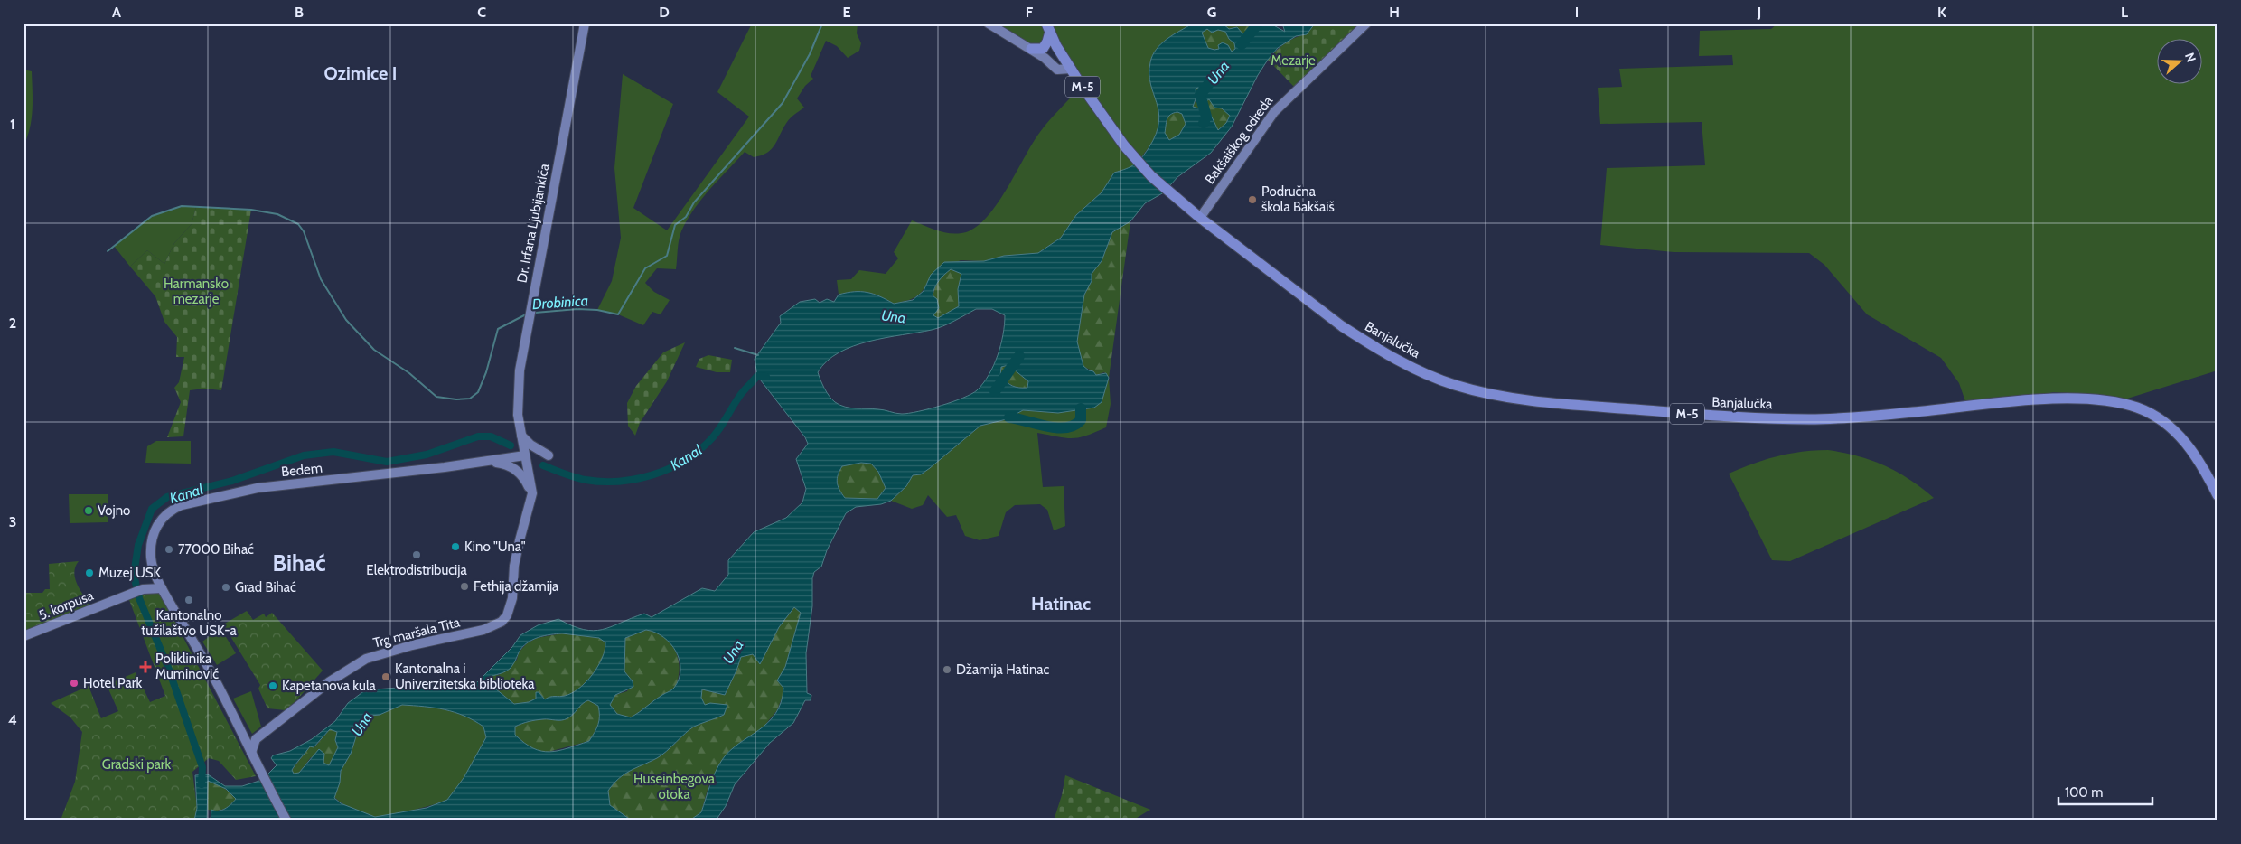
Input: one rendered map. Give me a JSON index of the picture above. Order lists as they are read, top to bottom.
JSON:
{
  "streets": {
    "main road": [
      "M-5",
      "Bakšaiškog odreda",
      "Dr. Irfana Ljubijankića",
      "Banjalučka",
      "Bedem",
      "5. korpusa",
      "Trg maršala Tita"
    ]
  },
  "crossings": [
    ["M-5", "Banjalučka"],
    ["Bakšaiškog odreda", "Banjalučka"],
    ["Dr. Irfana Ljubijankića", "Bedem"],
    ["Dr. Irfana Ljubijankića", "Trg maršala Tita"],
    ["Bedem", "5. korpusa"]
  ],
  "districts": ["Ozimice I", "Bihać", "Hatinac"],
  "water": ["Una", "Drobinica", "Kanal"],
  "parks": [
    "Mezarje",
    "Harmansko mezarje",
    "Gradski park",
    "Huseinbegova otoka"
  ],
  "places": {
    "other": [
      "Područna škola Bakšaiš",
      "Vojno",
      "Kino \"Una\"",
      "77000 Bihać",
      "Elektrodistribucija",
      "Muzej USK",
      "Fethija džamija",
      "Grad Bihać",
      "Kantonalno tužilaštvo USK-a",
      "Džamija Hatinac",
      "Kantonalna i Univerzitetska biblioteka",
      "Hotel Park",
      "Kapetanova kula"
    ],
    "health": ["Poliklinika Muminović"]
  },
  "scale_bar": "100 m",
  "north": "right",
  "grid": {
    "columns": [
      "A",
      "B",
      "C",
      "D",
      "E",
      "F",
      "G",
      "H",
      "I",
      "J",
      "K",
      "L"
    ],
    "rows": [
      "1",
      "2",
      "3",
      "4"
    ]
  }
}
